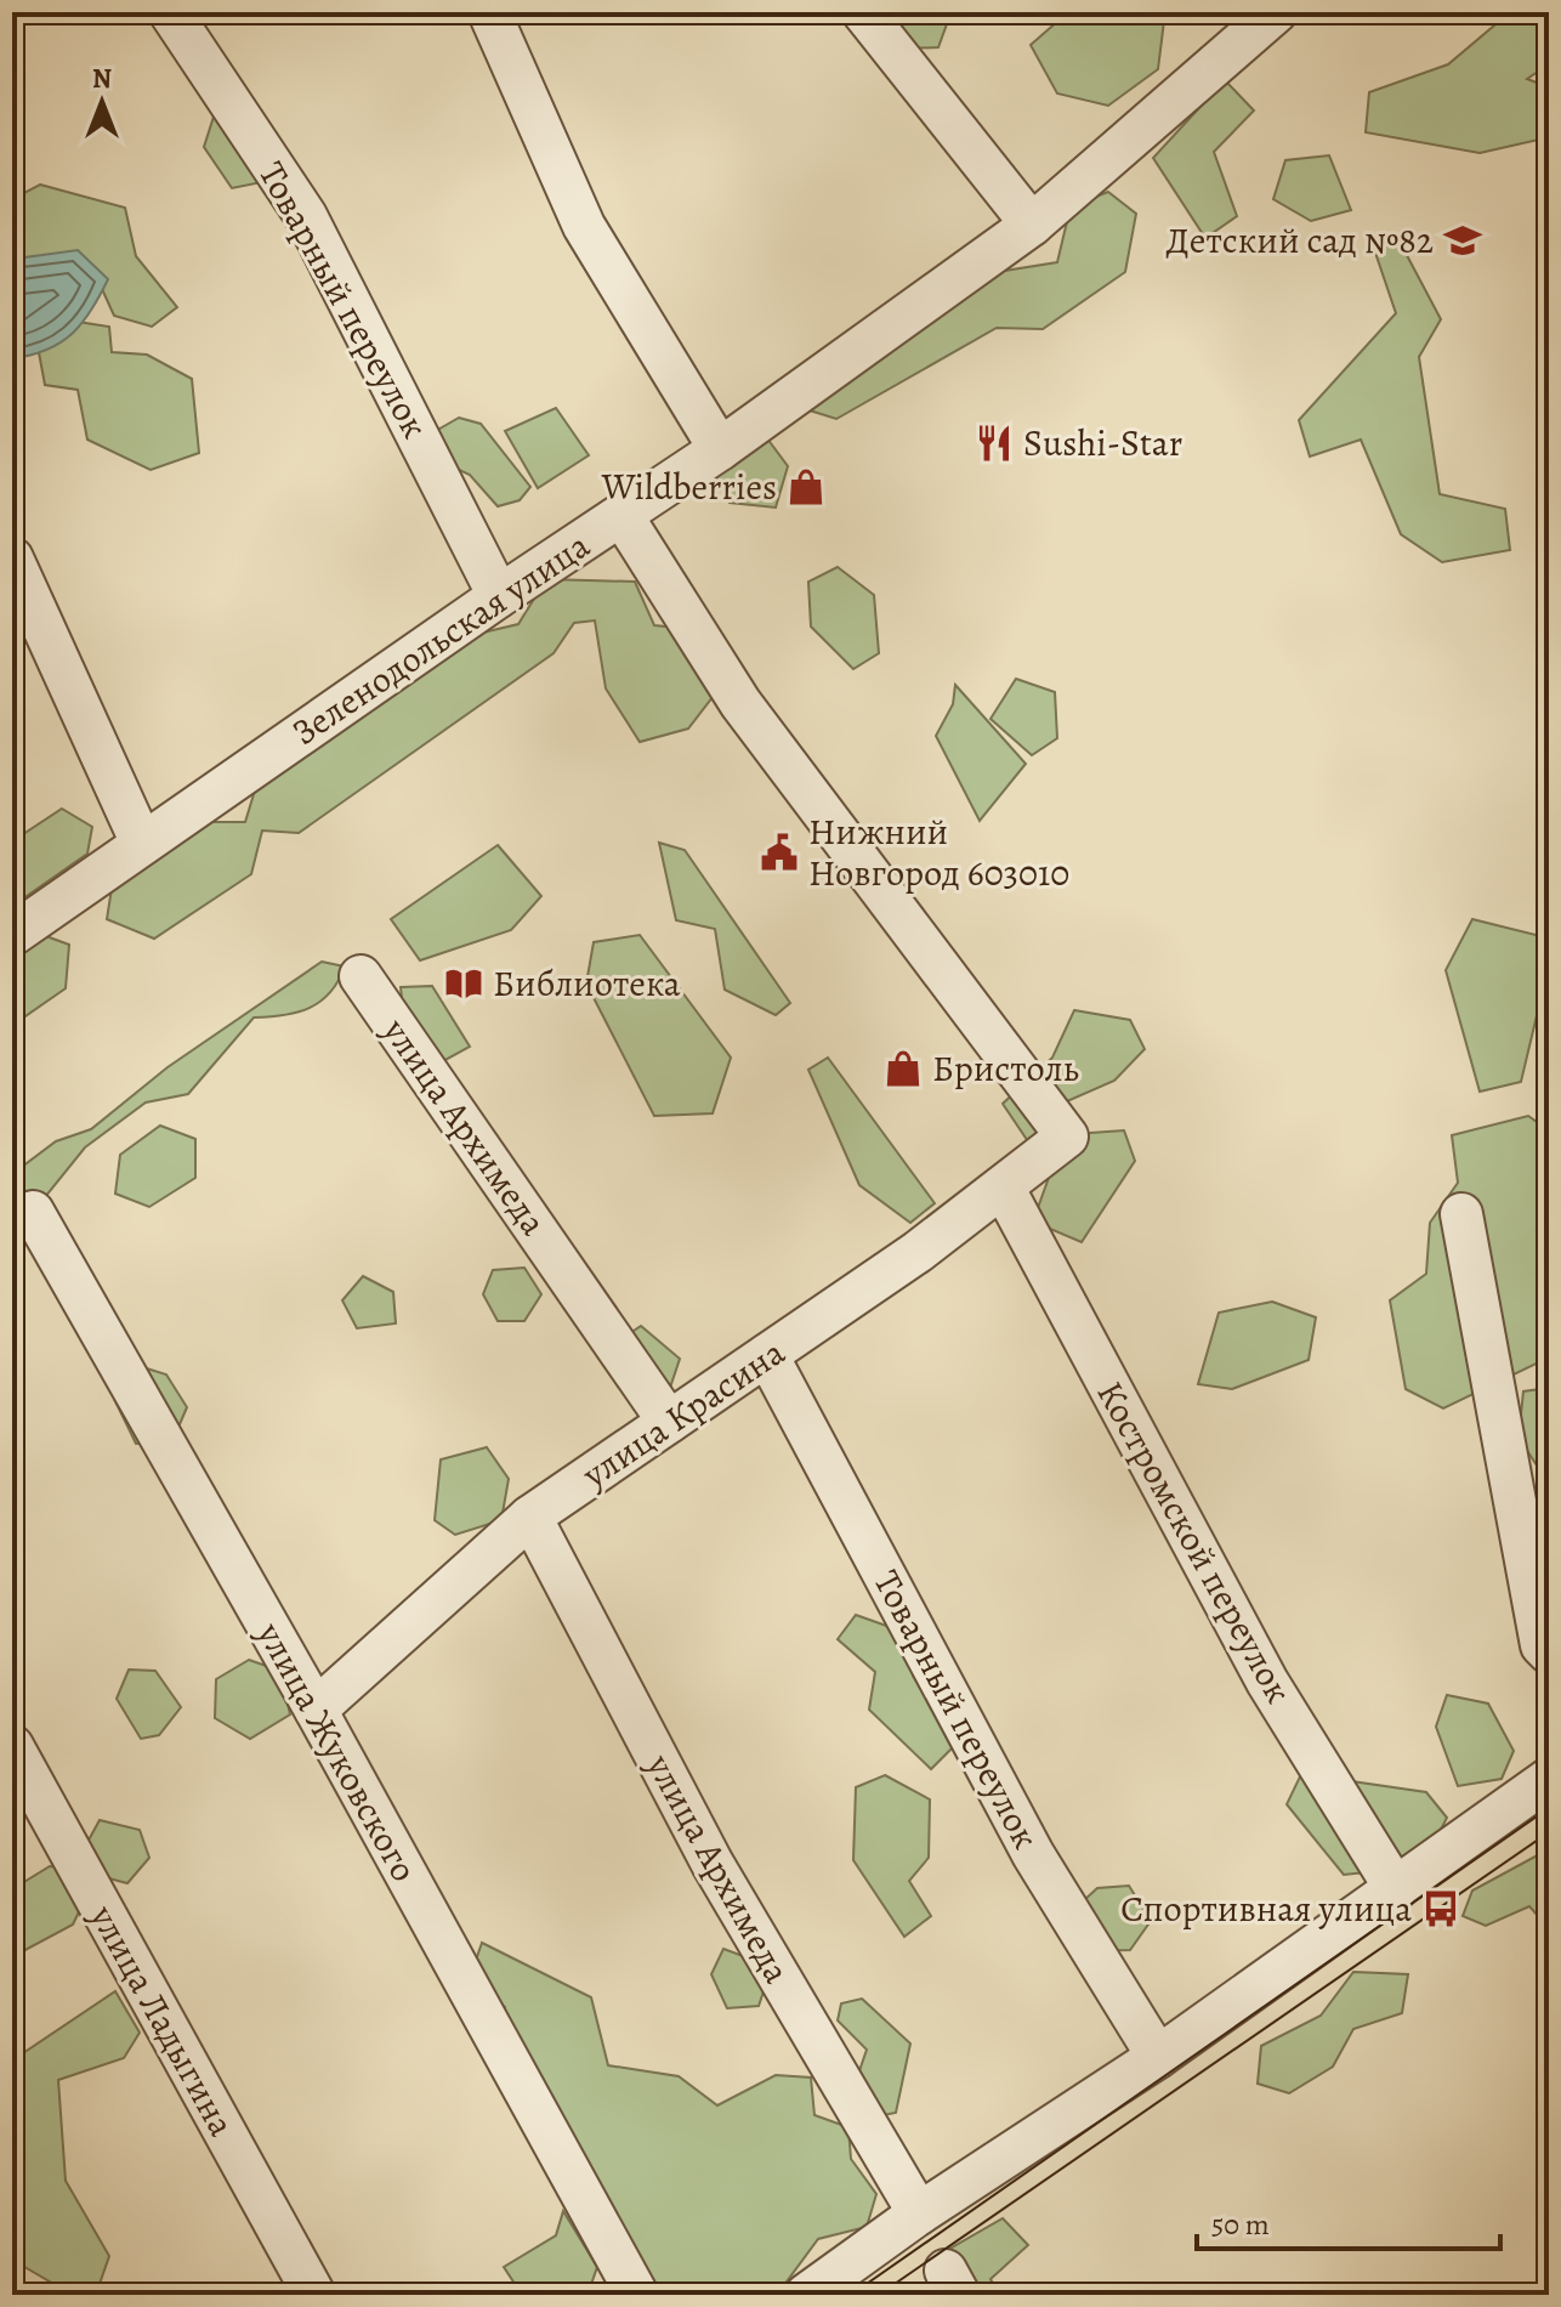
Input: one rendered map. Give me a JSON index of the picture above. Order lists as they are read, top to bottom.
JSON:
{
  "streets": {
    "street": [
      "Товарный переулок",
      "Зеленодольская улица",
      "улица Архимеда",
      "улица Красина",
      "Костромской переулок",
      "улица Жуковского",
      "улица Ладыгина"
    ]
  },
  "crossings": [
    ["Товарный переулок", "Зеленодольская улица"],
    ["Товарный переулок", "улица Красина"],
    ["Зеленодольская улица", "улица Красина"],
    ["улица Архимеда", "улица Красина"],
    ["улица Красина", "Костромской переулок"],
    ["улица Красина", "улица Жуковского"]
  ],
  "places": {
    "school or university": ["Детский сад №82"],
    "restaurant": ["Sushi-Star"],
    "shop": ["Wildberries", "Бристоль"],
    "public building": ["Нижний Новгород 603010"],
    "library": ["Библиотека"],
    "bus stop": ["Спортивная улица"]
  },
  "scale_bar": "50 m",
  "north": "top"
}
